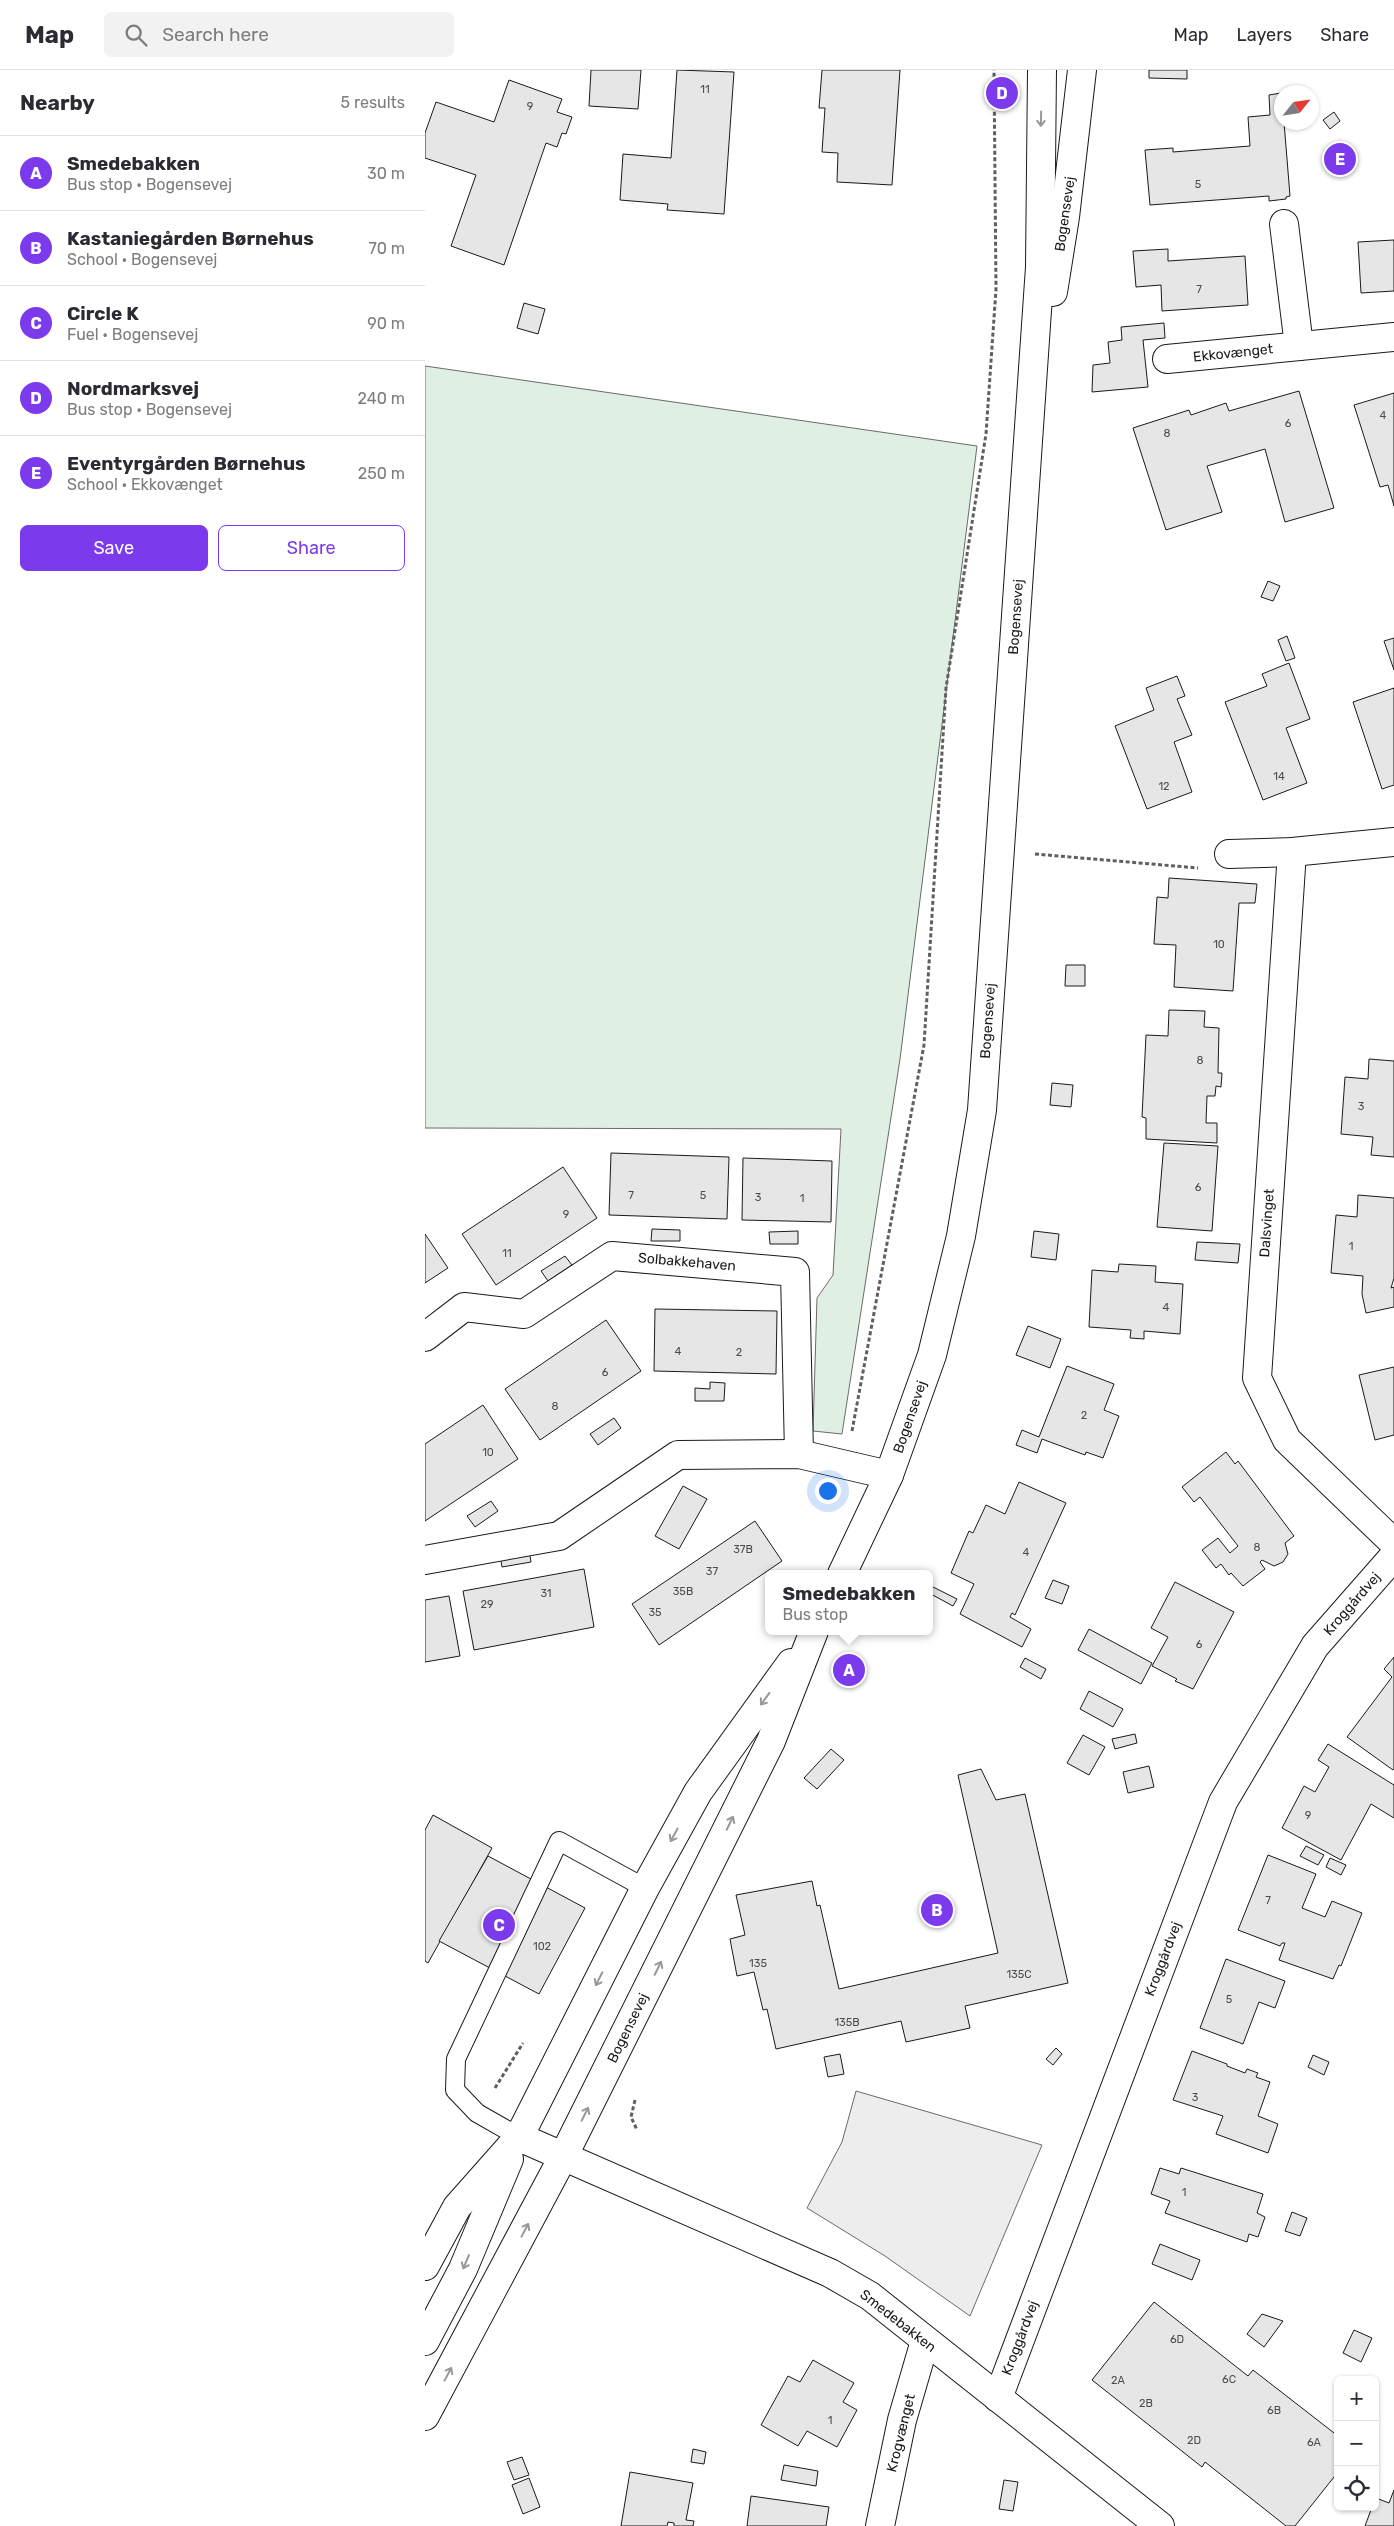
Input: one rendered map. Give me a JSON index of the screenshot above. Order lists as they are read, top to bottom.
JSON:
{
  "streets": {
    "street": [
      "Bogensevej",
      "Ekkovænget",
      "Dalsvinget",
      "Solbakkehaven",
      "Kroggårdvej",
      "Smedebakken",
      "Krogvænget"
    ]
  },
  "crossings": [
    ["Bogensevej", "Smedebakken"],
    ["Kroggårdvej", "Smedebakken"],
    ["Smedebakken", "Krogvænget"]
  ],
  "house_numbers": [
    "11",
    "9",
    "5",
    "7",
    "4",
    "6",
    "8",
    "14",
    "12",
    "10",
    "8",
    "3",
    "6",
    "7",
    "5",
    "3",
    "1",
    "9",
    "1",
    "11",
    "4",
    "4",
    "2",
    "6",
    "8",
    "2",
    "10",
    "8",
    "37B",
    "4",
    "37",
    "35B",
    "31",
    "29",
    "35",
    "6",
    "9",
    "7",
    "102",
    "135",
    "135C",
    "5",
    "135B",
    "3",
    "1",
    "6D",
    "6C",
    "2A",
    "2B",
    "6B",
    "1",
    "2D",
    "6A"
  ],
  "north": "top right",
  "page": {
    "header": "Map",
    "search": "Search here",
    "nav": ["Map", "Layers", "Share"],
    "heading": ["Nearby", "5 results"],
    "pins": [
      "D",
      "E",
      "A",
      "B",
      "C"
    ],
    "list": [
      {
        "mark": "A",
        "name": "Smedebakken",
        "note": "Bus stop · Bogensevej",
        "value": "30 m"
      },
      {
        "mark": "B",
        "name": "Kastaniegården Børnehus",
        "note": "School · Bogensevej",
        "value": "70 m"
      },
      {
        "mark": "C",
        "name": "Circle K",
        "note": "Fuel · Bogensevej",
        "value": "90 m"
      },
      {
        "mark": "D",
        "name": "Nordmarksvej",
        "note": "Bus stop · Bogensevej",
        "value": "240 m"
      },
      {
        "mark": "E",
        "name": "Eventyrgården Børnehus",
        "note": "School · Ekkovænget",
        "value": "250 m"
      }
    ],
    "buttons": ["Save", "Share"],
    "popup": ["Smedebakken", "Bus stop"],
    "map_buttons": ["+", "−"]
  }
}
